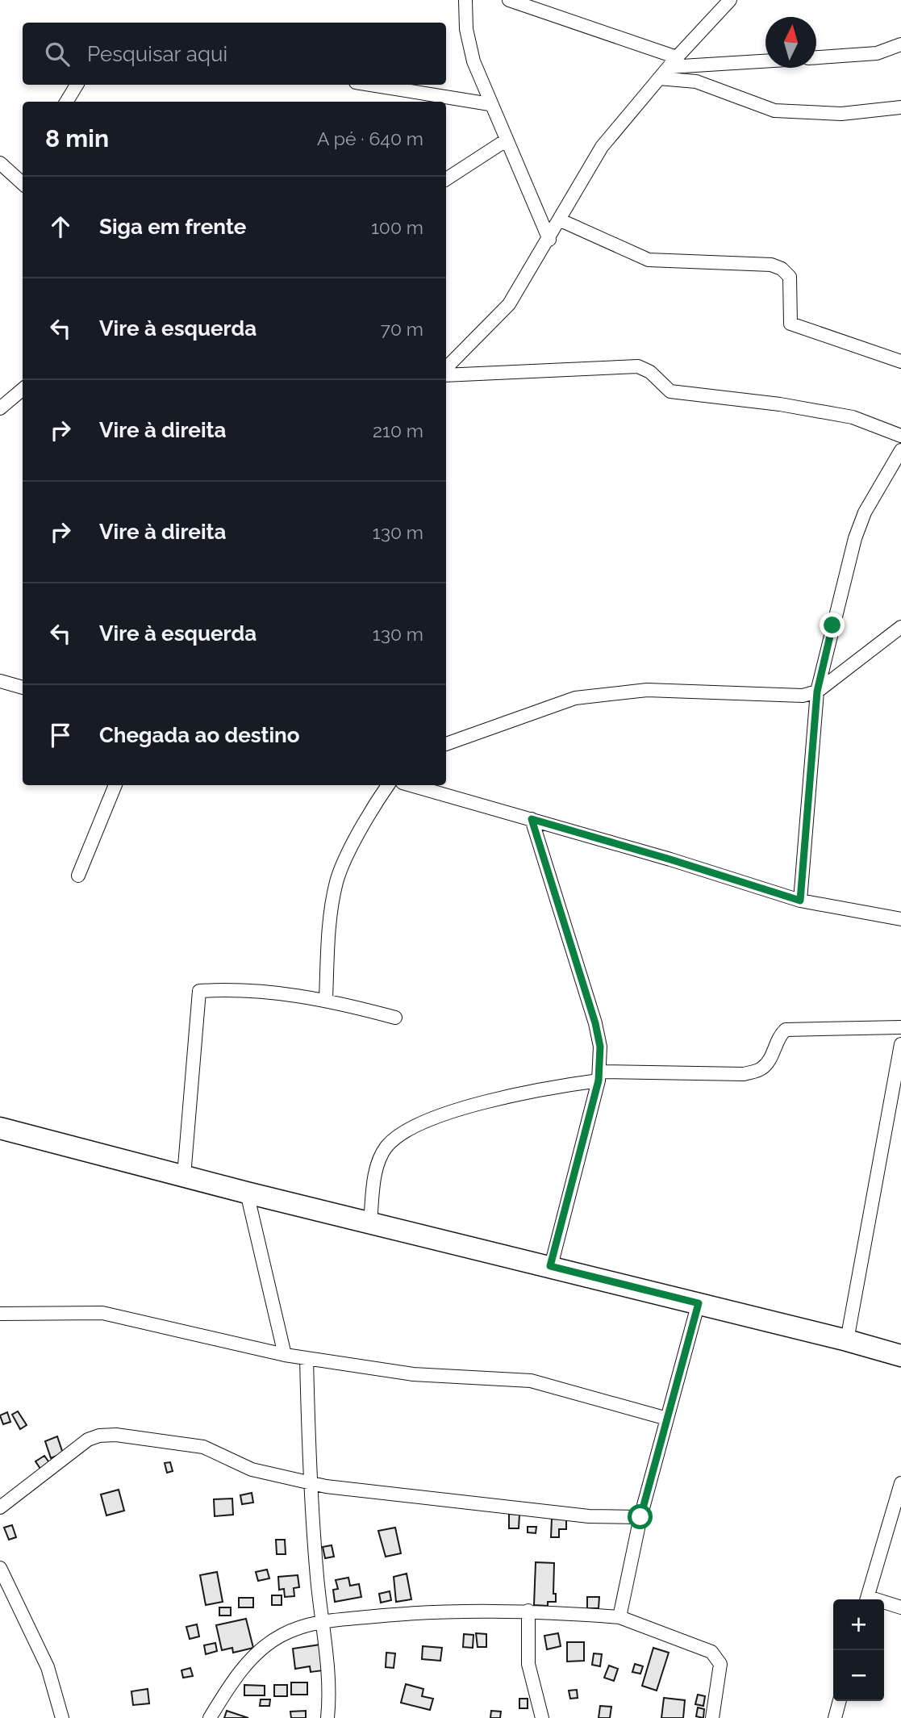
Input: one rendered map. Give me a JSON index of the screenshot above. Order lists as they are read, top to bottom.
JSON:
{
  "north": "top",
  "page": {
    "search": "Pesquisar aqui",
    "heading": ["8 min", "A pé · 640 m"],
    "list": [
      ["Siga em frente", "100 m"],
      ["Vire à esquerda", "70 m"],
      ["Vire à direita", "210 m"],
      ["Vire à direita", "130 m"],
      ["Vire à esquerda", "130 m"],
      "Chegada ao destino"
    ],
    "map_buttons": ["+", "−"]
  }
}
